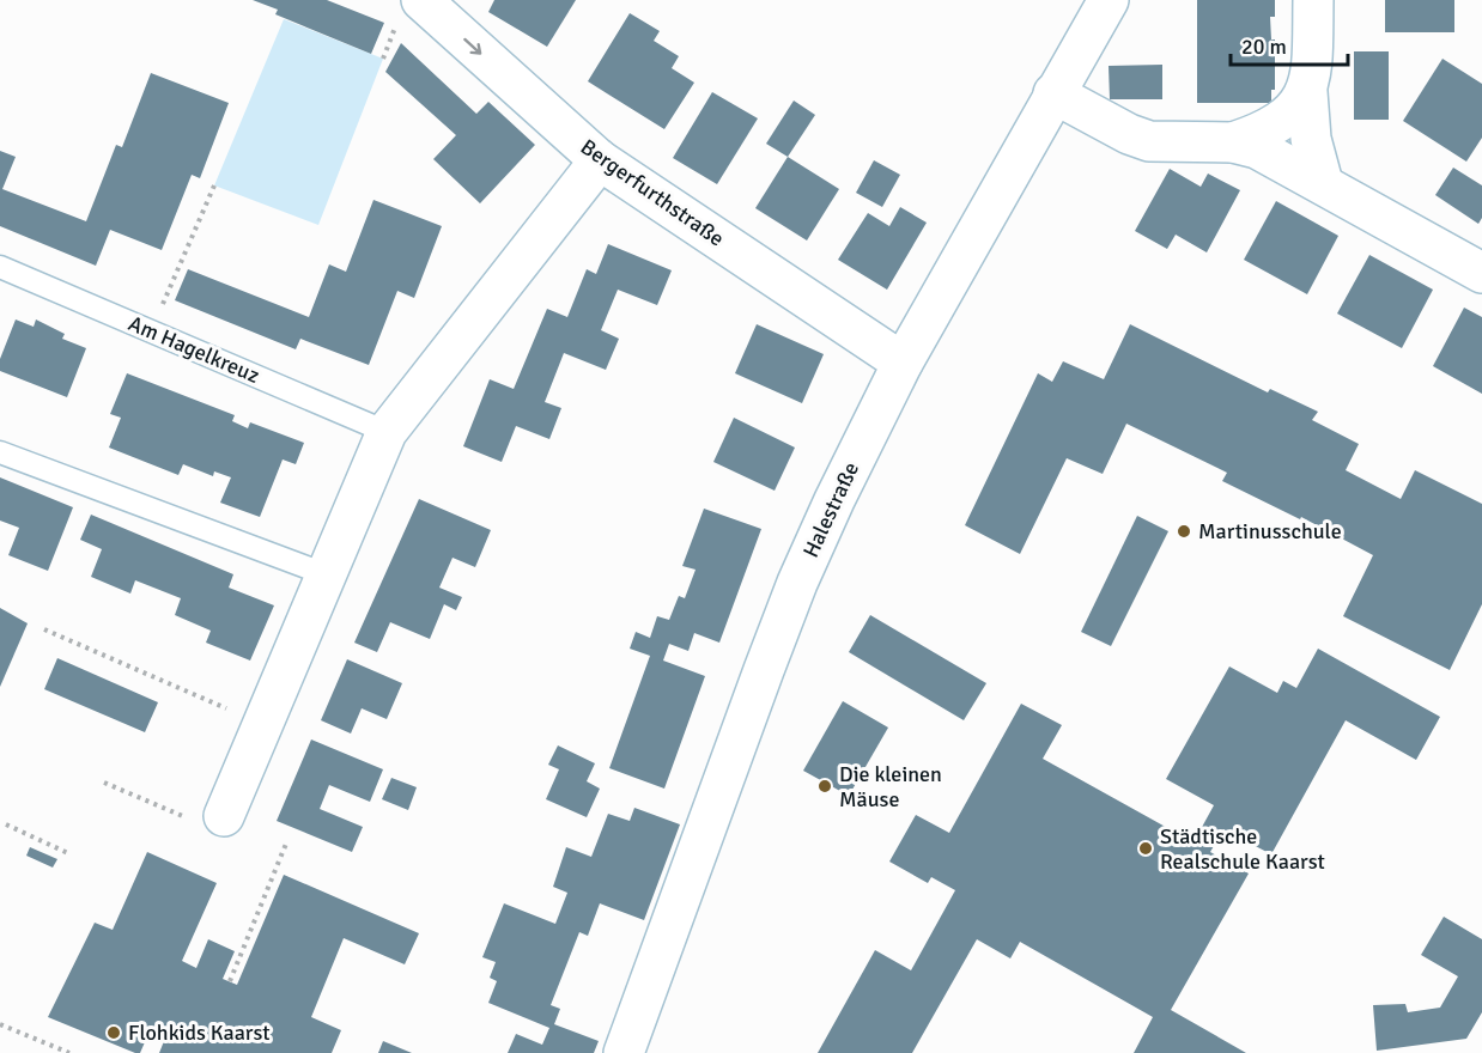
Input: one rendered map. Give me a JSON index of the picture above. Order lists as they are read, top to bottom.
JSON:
{
  "streets": {
    "street": ["Bergerfurthstraße", "Halestraße"],
    "lane": ["Am Hagelkreuz"]
  },
  "crossings": [
    ["Bergerfurthstraße", "Halestraße"]
  ],
  "one_way": ["Bergerfurthstraße"],
  "places": [
    "Martinusschule",
    "Die kleinen Mäuse",
    "Städtische Realschule Kaarst",
    "Flohkids Kaarst"
  ],
  "scale_bar": "20 m"
}
